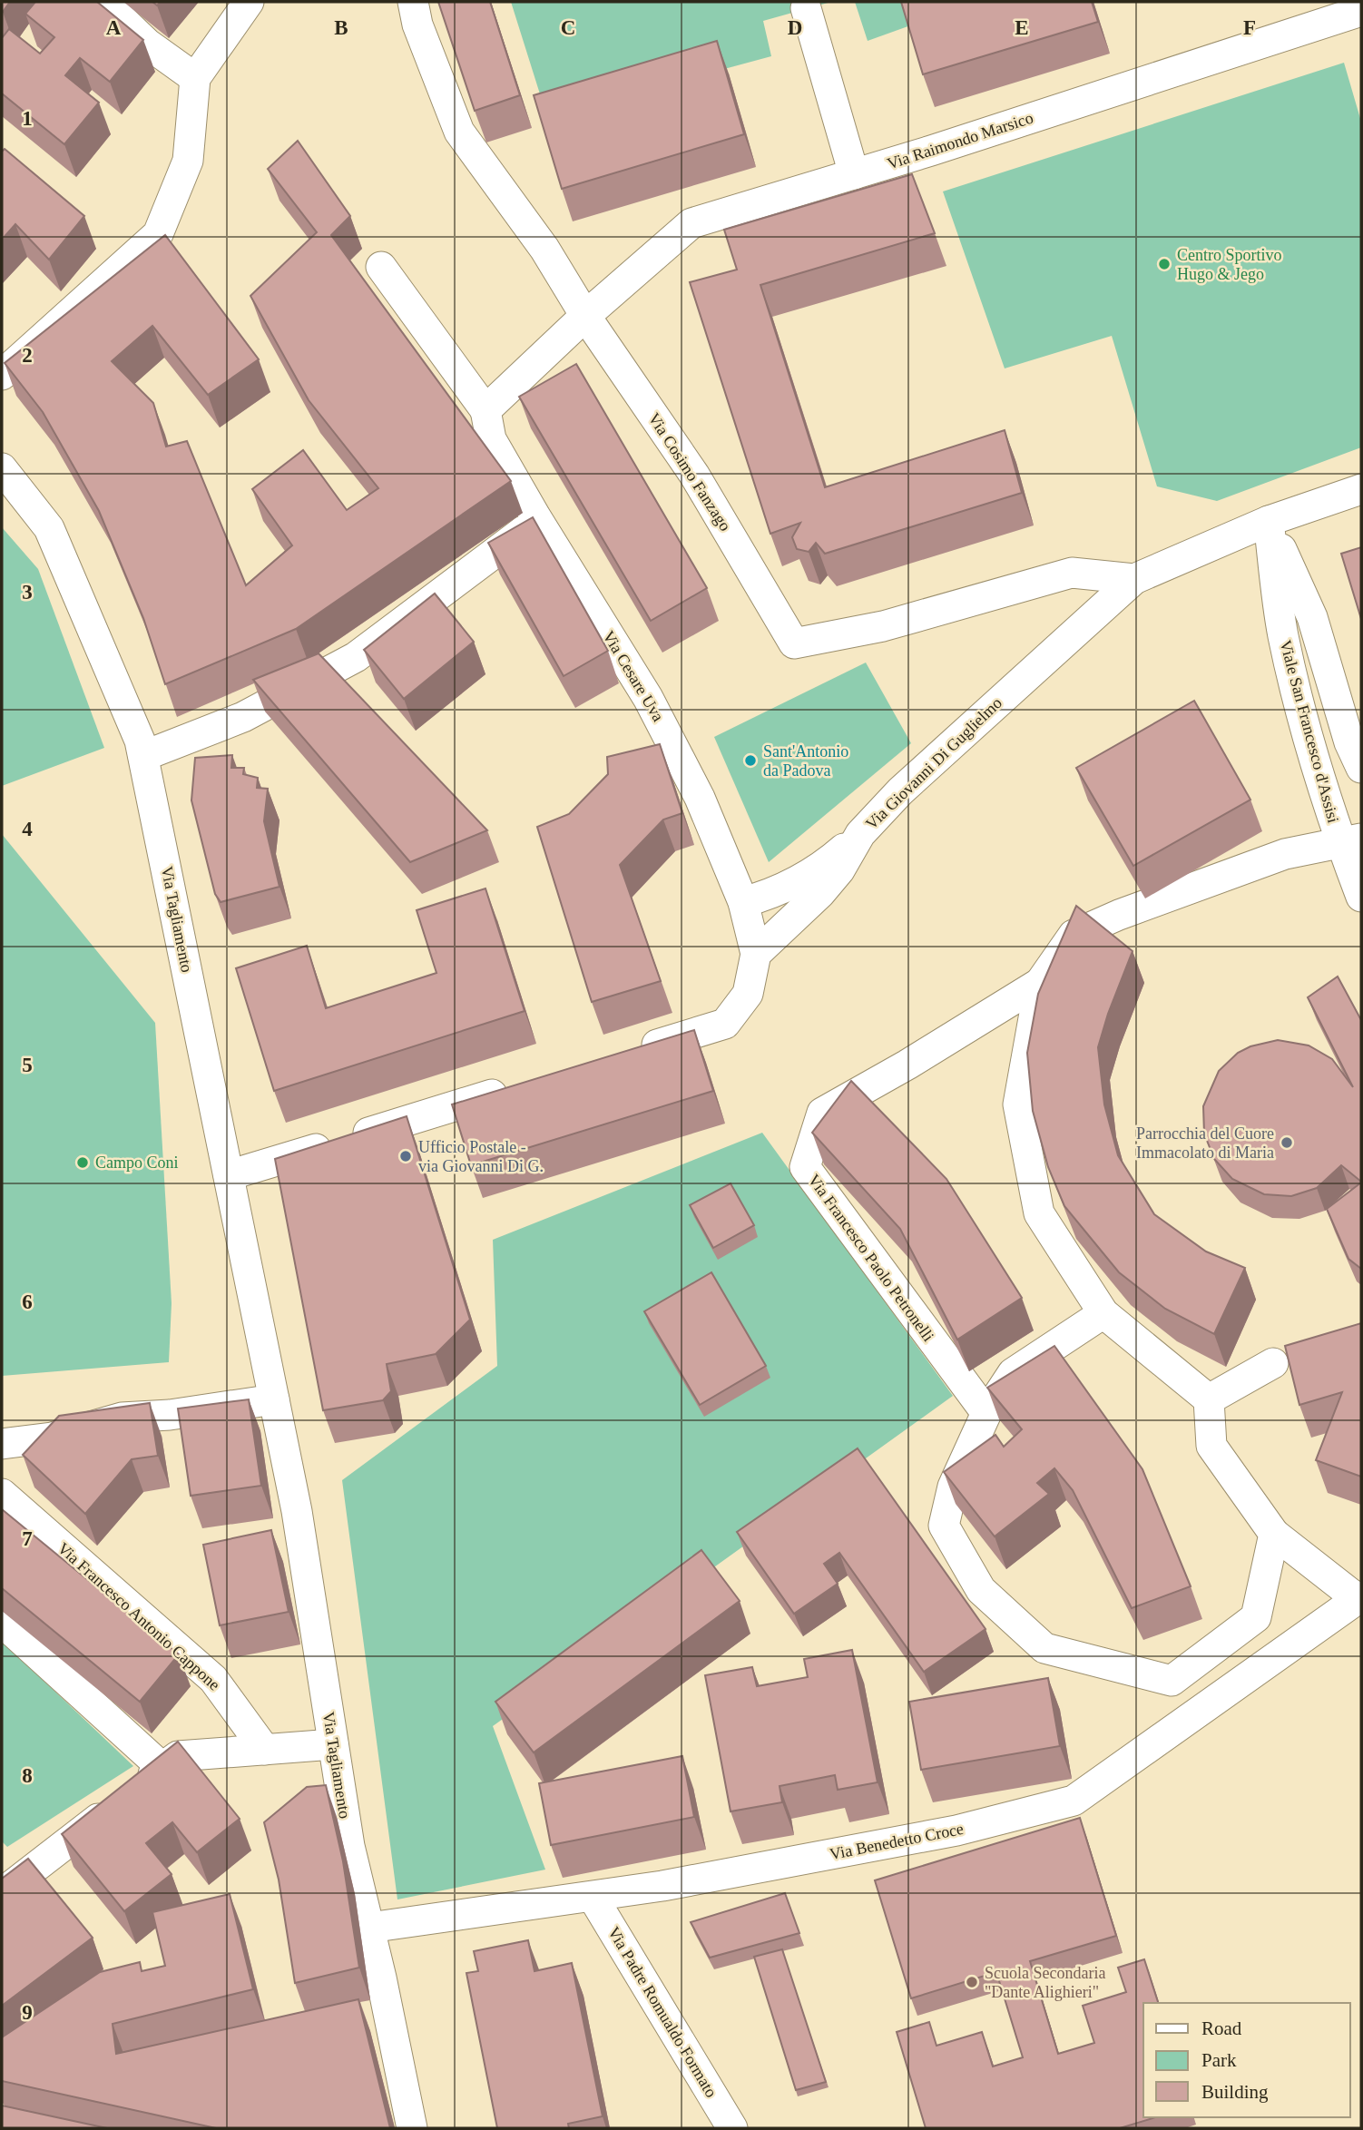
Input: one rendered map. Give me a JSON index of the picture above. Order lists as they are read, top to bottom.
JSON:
{
  "streets": {
    "street": [
      "Via Raimondo Marsico",
      "Via Cosimo Fanzago",
      "Via Cesare Uva",
      "Viale San Francesco d'Assisi",
      "Via Giovanni Di Guglielmo",
      "Via Tagliamento",
      "Via Francesco Paolo Petronelli",
      "Via Francesco Antonio Cappone",
      "Via Benedetto Croce",
      "Via Padre Romualdo Formato"
    ]
  },
  "crossings": [
    ["Via Raimondo Marsico", "Via Cosimo Fanzago"],
    ["Via Cosimo Fanzago", "Via Giovanni Di Guglielmo"],
    ["Via Cesare Uva", "Via Giovanni Di Guglielmo"],
    ["Viale San Francesco d'Assisi", "Via Giovanni Di Guglielmo"],
    ["Viale San Francesco d'Assisi", "Via Francesco Paolo Petronelli"],
    ["Via Tagliamento", "Via Benedetto Croce"],
    ["Via Benedetto Croce", "Via Padre Romualdo Formato"]
  ],
  "places": [
    "Centro Sportivo Hugo & Jego",
    "Sant'Antonio da Padova",
    "Parrocchia del Cuore Immacolato di Maria",
    "Ufficio Postale - via Giovanni Di G.",
    "Campo Coni",
    "Scuola Secondaria \"Dante Alighieri\""
  ],
  "legend": ["Road", "Park", "Building"],
  "grid": {
    "columns": [
      "A",
      "B",
      "C",
      "D",
      "E",
      "F"
    ],
    "rows": [
      "1",
      "2",
      "3",
      "4",
      "5",
      "6",
      "7",
      "8",
      "9"
    ]
  }
}
